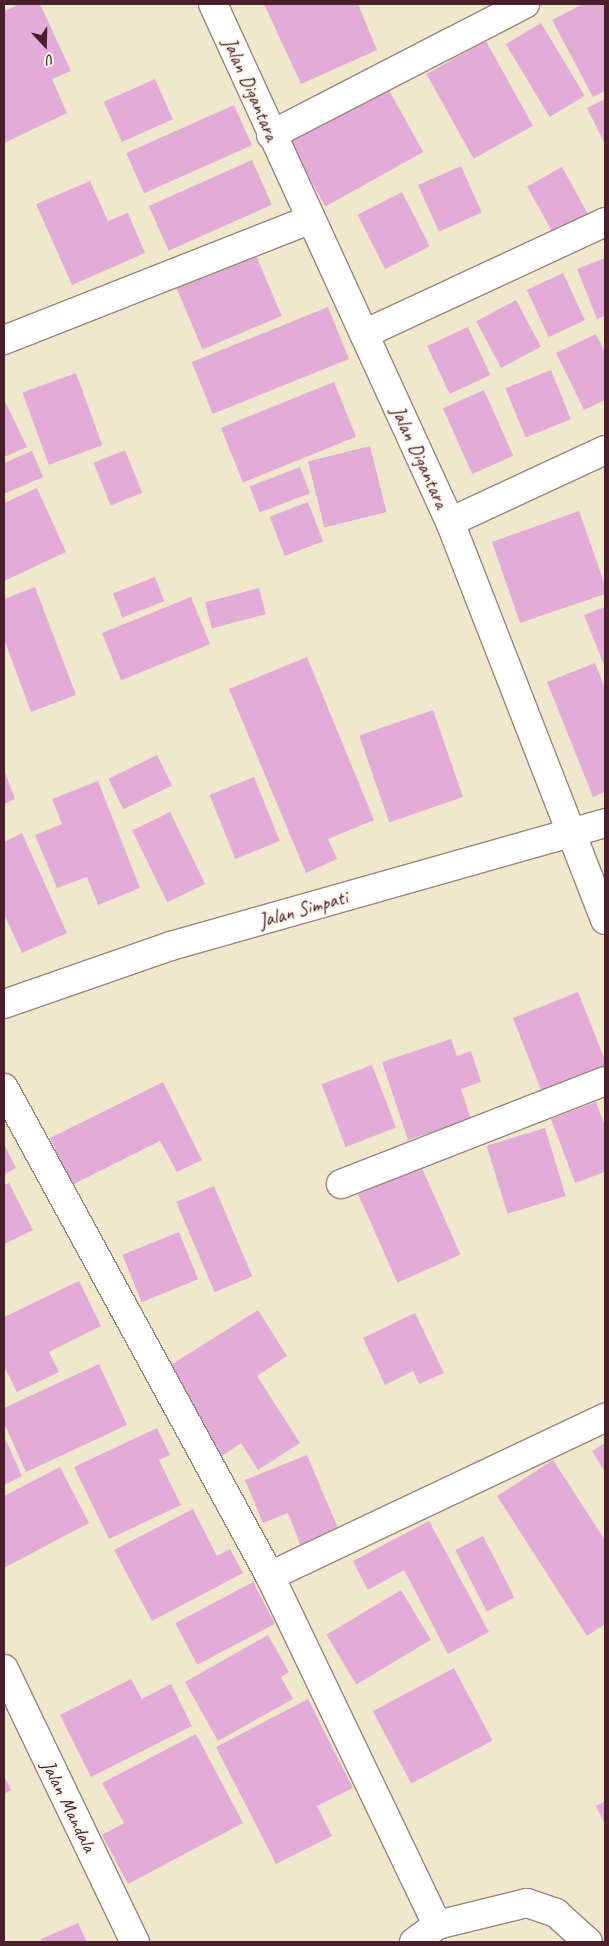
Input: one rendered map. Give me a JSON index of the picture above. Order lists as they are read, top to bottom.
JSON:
{
  "streets": {
    "street": ["Jalan Digantara", "Jalan Simpati", "Jalan Mandala"]
  },
  "crossings": [
    ["Jalan Digantara", "Jalan Simpati"]
  ],
  "north": "bottom"
}
